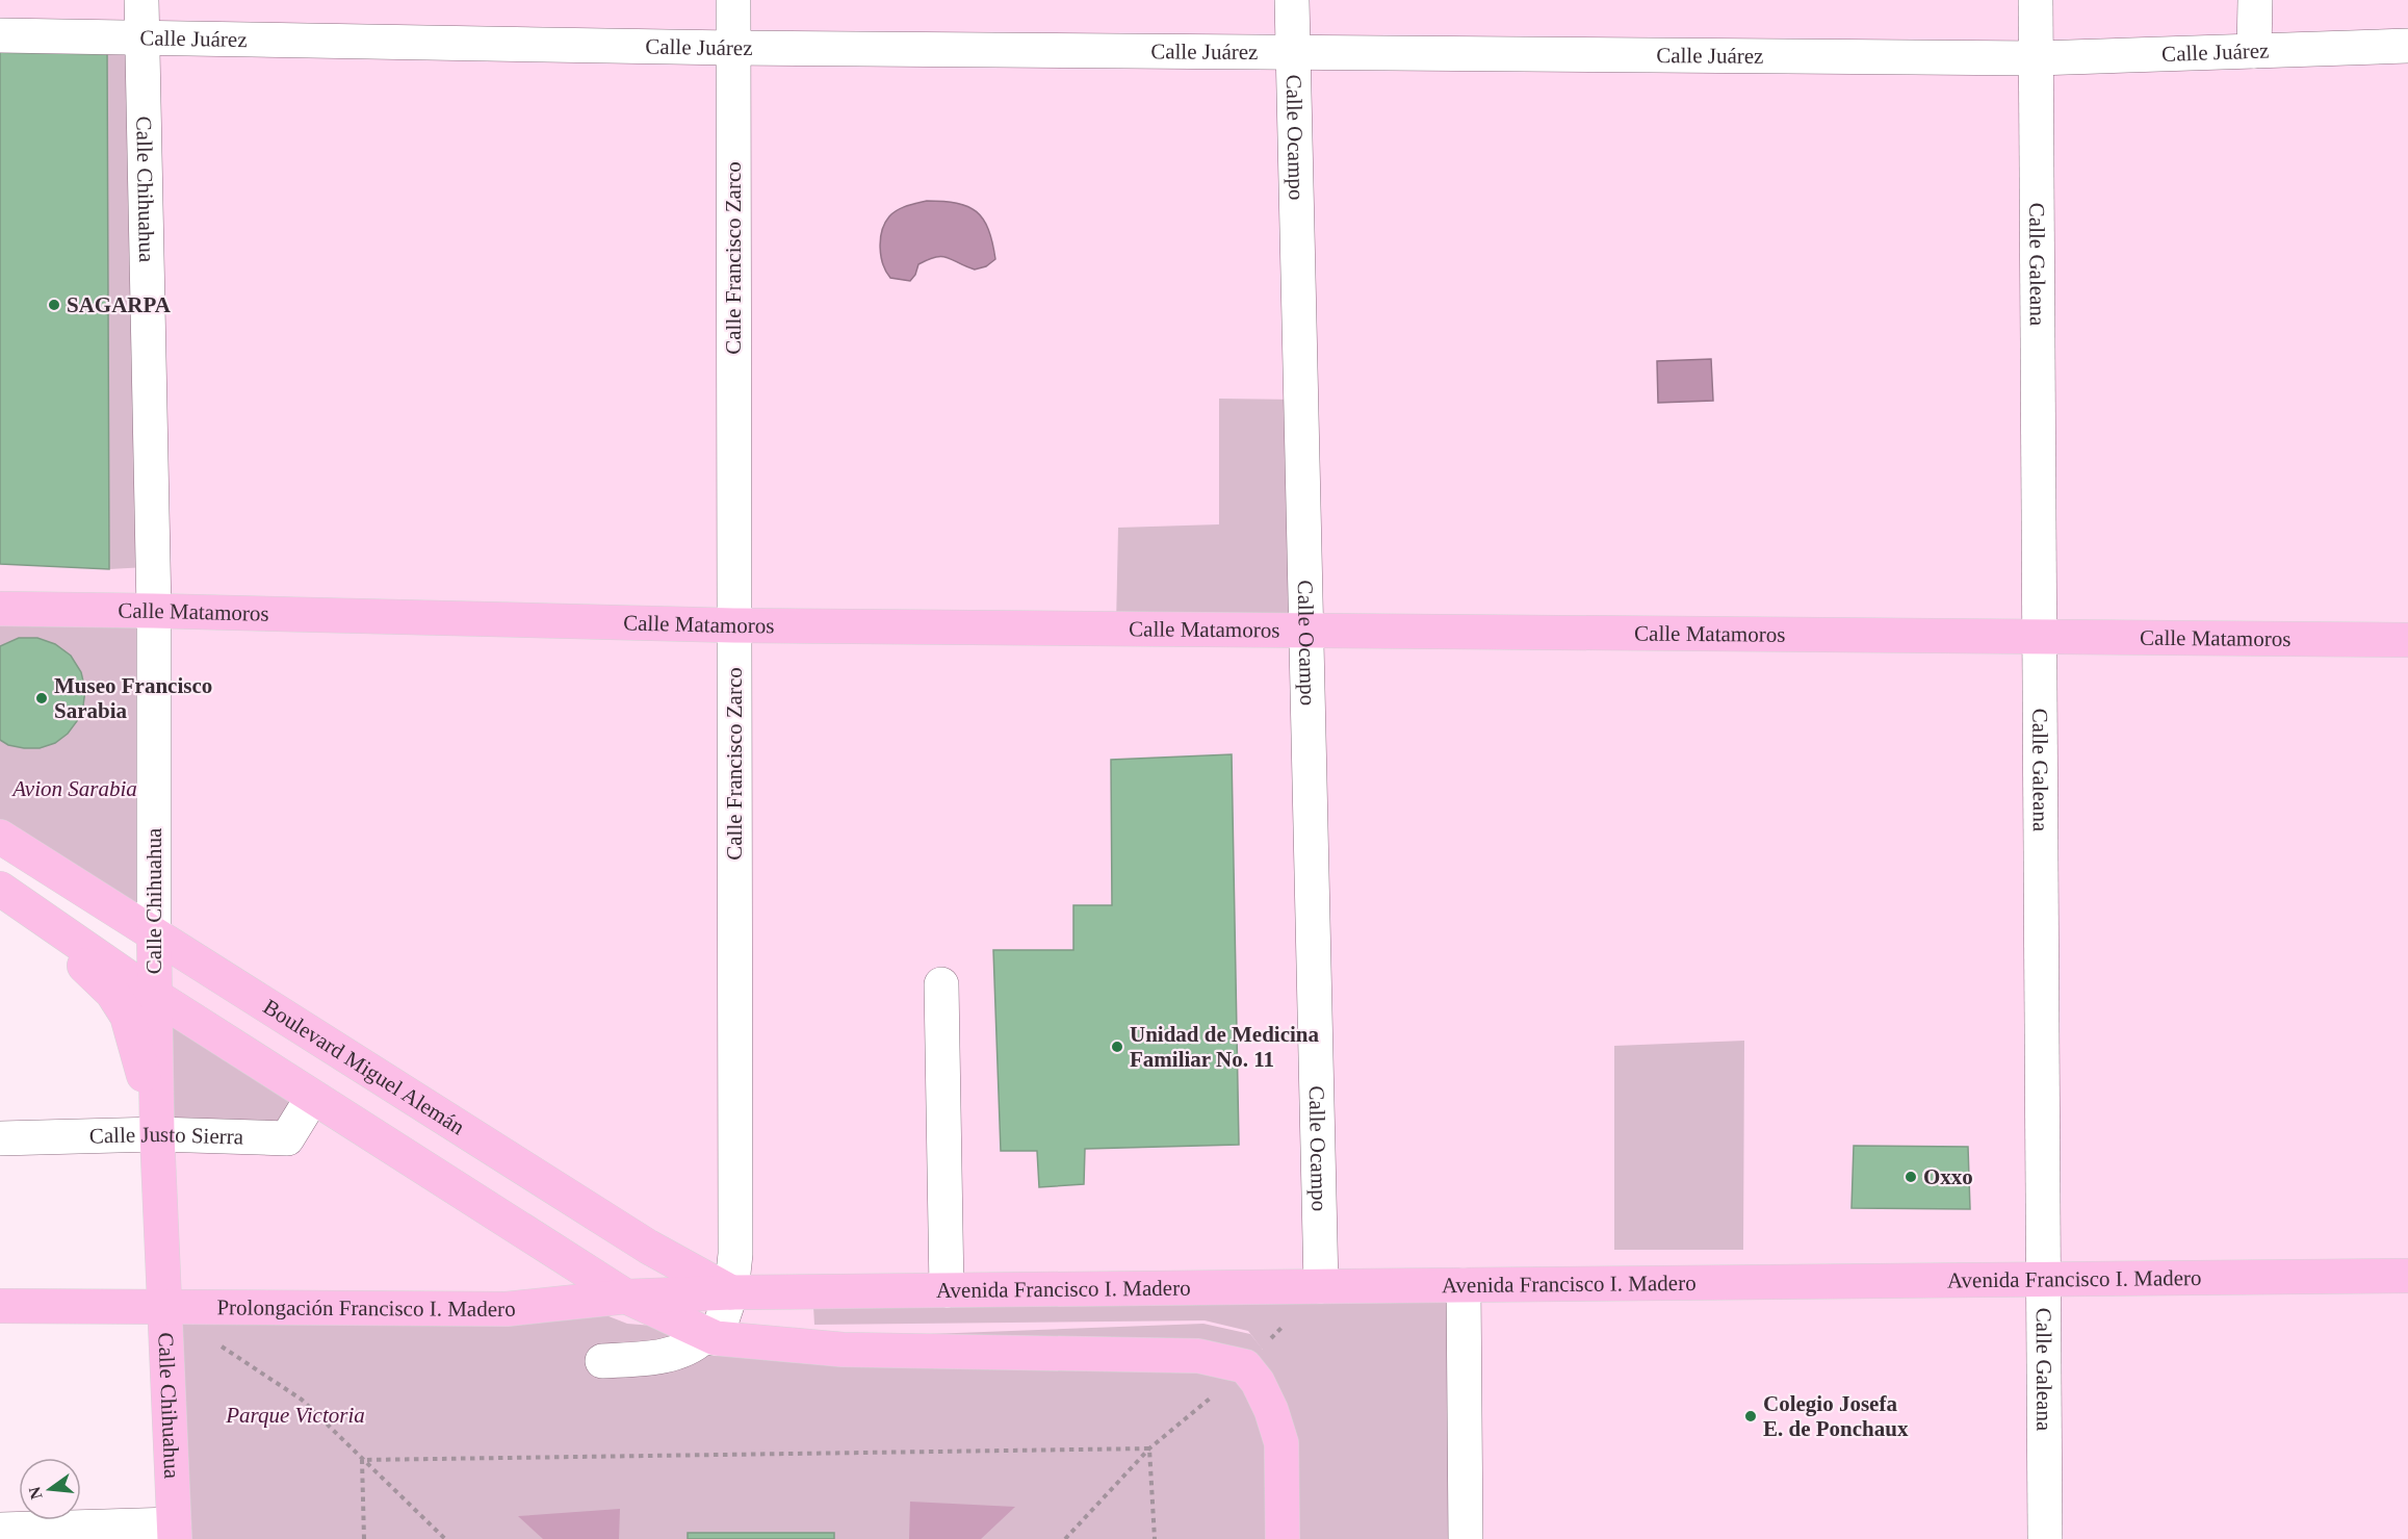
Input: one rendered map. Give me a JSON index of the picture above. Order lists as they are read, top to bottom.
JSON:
{
  "streets": {
    "main road": [
      "Calle Chihuahua",
      "Calle Matamoros",
      "Boulevard Miguel Alemán",
      "Avenida Francisco I. Madero",
      "Prolongación Francisco I. Madero"
    ],
    "street": [
      "Calle Juárez",
      "Calle Ocampo",
      "Calle Francisco Zarco",
      "Calle Galeana",
      "Calle Justo Sierra"
    ]
  },
  "crossings": [
    ["Calle Juárez", "Calle Ocampo"],
    ["Calle Juárez", "Calle Chihuahua"],
    ["Calle Juárez", "Calle Francisco Zarco"],
    ["Calle Juárez", "Calle Galeana"],
    ["Calle Ocampo", "Calle Matamoros"],
    ["Calle Ocampo", "Avenida Francisco I. Madero"],
    ["Calle Chihuahua", "Calle Matamoros"],
    ["Calle Chihuahua", "Boulevard Miguel Alemán"],
    ["Calle Chihuahua", "Calle Justo Sierra"],
    ["Calle Chihuahua", "Prolongación Francisco I. Madero"],
    ["Calle Francisco Zarco", "Calle Matamoros"],
    ["Calle Francisco Zarco", "Boulevard Miguel Alemán"],
    ["Calle Francisco Zarco", "Avenida Francisco I. Madero"],
    ["Calle Francisco Zarco", "Prolongación Francisco I. Madero"],
    ["Calle Galeana", "Calle Matamoros"],
    ["Calle Galeana", "Avenida Francisco I. Madero"],
    ["Boulevard Miguel Alemán", "Avenida Francisco I. Madero"],
    ["Boulevard Miguel Alemán", "Prolongación Francisco I. Madero"],
    ["Avenida Francisco I. Madero", "Prolongación Francisco I. Madero"]
  ],
  "parks": ["Avion Sarabia", "Parque Victoria"],
  "places": [
    "SAGARPA",
    "Museo Francisco Sarabia",
    "Unidad de Medicina Familiar No. 11",
    "Oxxo",
    "Colegio Josefa E. de Ponchaux"
  ],
  "north": "left"
}
